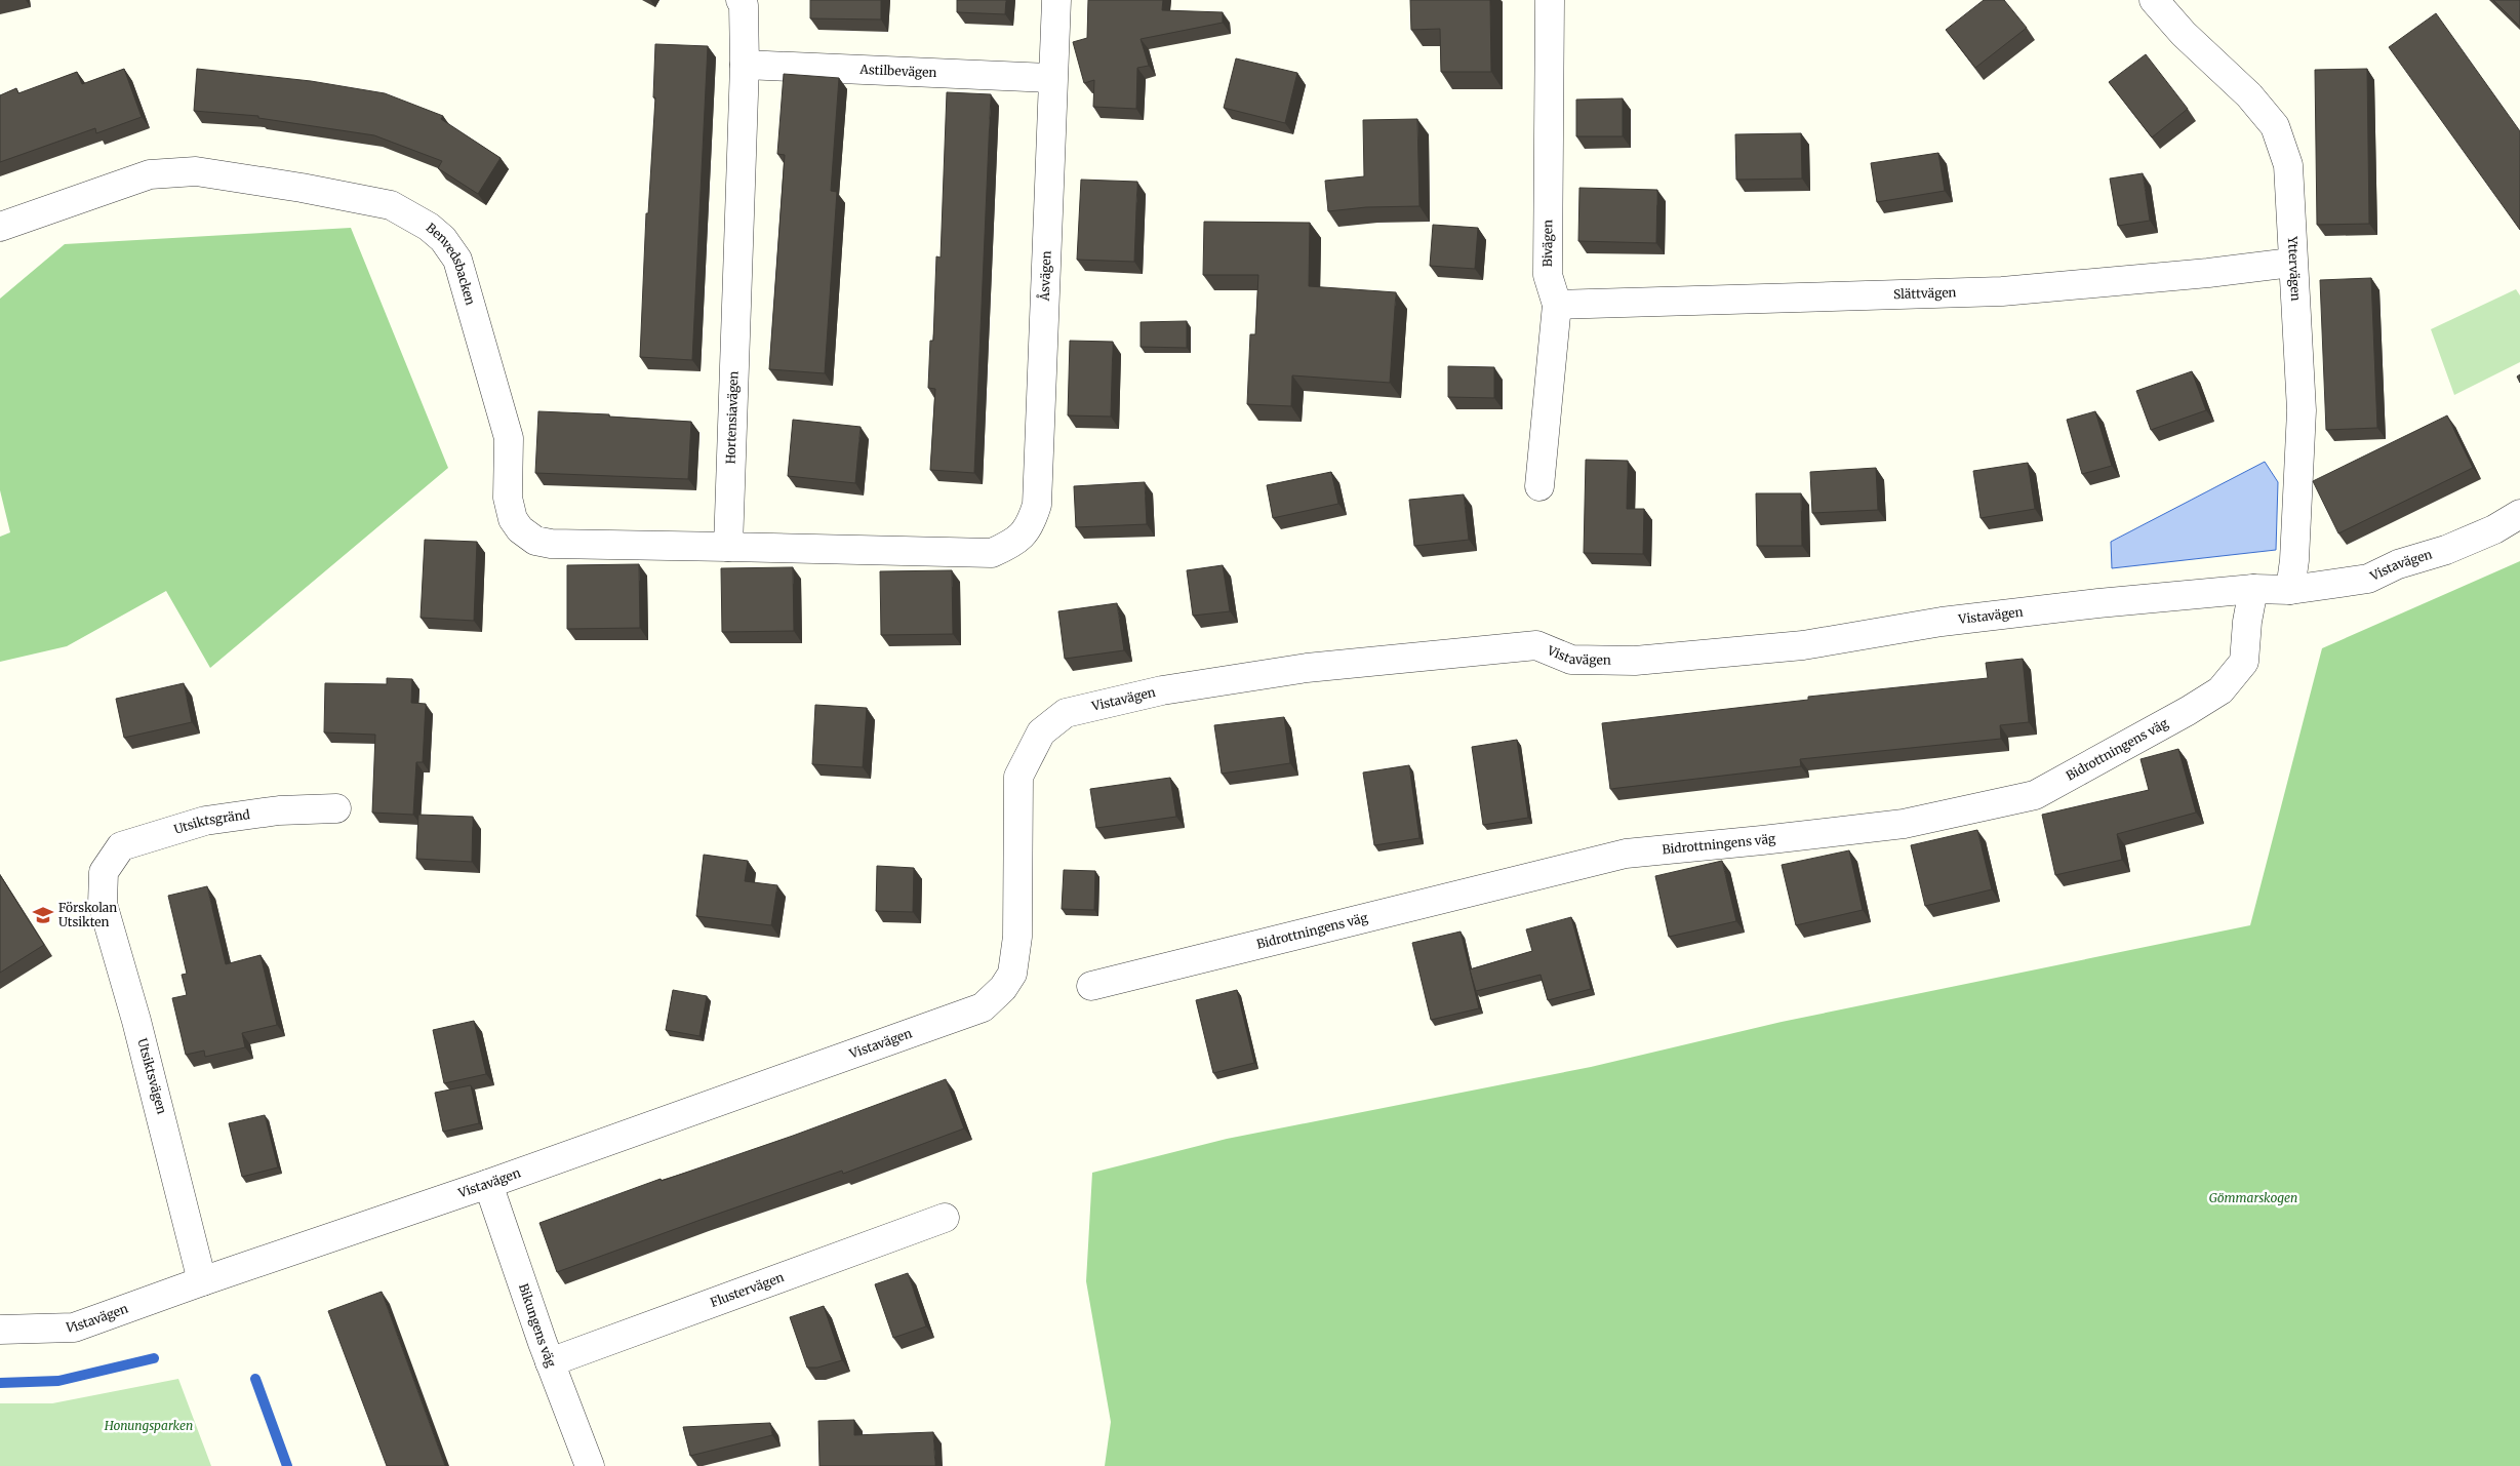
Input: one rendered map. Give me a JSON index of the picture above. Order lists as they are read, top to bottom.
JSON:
{
  "streets": {
    "street": [
      "Astilbevägen",
      "Bivägen",
      "Benvedsbacken",
      "Yttervägen",
      "Åsvägen",
      "Slättvägen",
      "Hortensiavägen",
      "Vistavägen",
      "Bidrottningens väg",
      "Utsiktsgränd",
      "Utsiktsvägen",
      "Flustervägen",
      "Bikungens väg"
    ]
  },
  "crossings": [
    ["Astilbevägen", "Åsvägen"],
    ["Astilbevägen", "Hortensiavägen"],
    ["Bivägen", "Slättvägen"],
    ["Benvedsbacken", "Åsvägen"],
    ["Benvedsbacken", "Hortensiavägen"],
    ["Yttervägen", "Slättvägen"],
    ["Yttervägen", "Vistavägen"],
    ["Åsvägen", "Hortensiavägen"],
    ["Vistavägen", "Bidrottningens väg"],
    ["Vistavägen", "Utsiktsvägen"],
    ["Vistavägen", "Bikungens väg"],
    ["Utsiktsgränd", "Utsiktsvägen"],
    ["Flustervägen", "Bikungens väg"]
  ],
  "parks": ["Gömmarskogen", "Honungsparken"],
  "places": {
    "school or university": ["Förskolan Utsikten"]
  }
}
